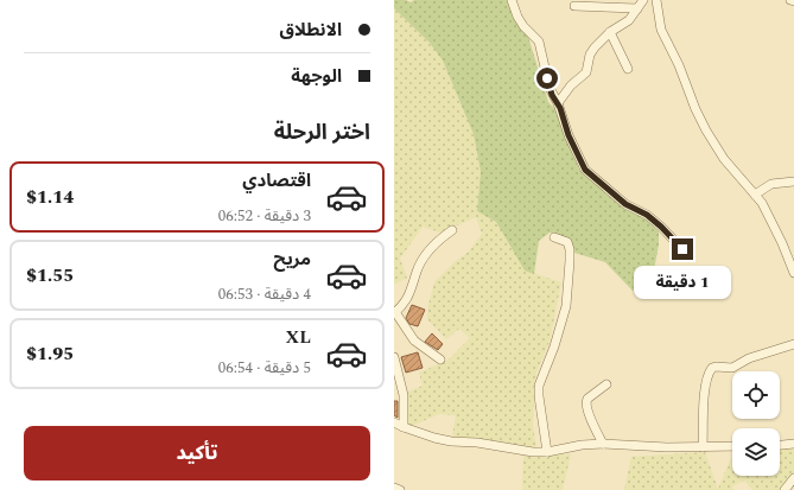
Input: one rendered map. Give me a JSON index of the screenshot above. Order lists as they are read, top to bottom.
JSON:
{
  "page": {
    "banner": ["الانطلاق", "الوجهة"],
    "heading": "اختر الرحلة",
    "list": [
      {
        "name": "اقتصادي",
        "note": "3 دقيقة · 06:52",
        "value": "$1.14"
      },
      {
        "name": "مريح",
        "note": "4 دقيقة · 06:53",
        "value": "$1.55"
      },
      {
        "name": "XL",
        "note": "5 دقيقة · 06:54",
        "value": "$1.95"
      }
    ],
    "bubble": "1 دقيقة",
    "buttons": "تأكيد"
  }
}
